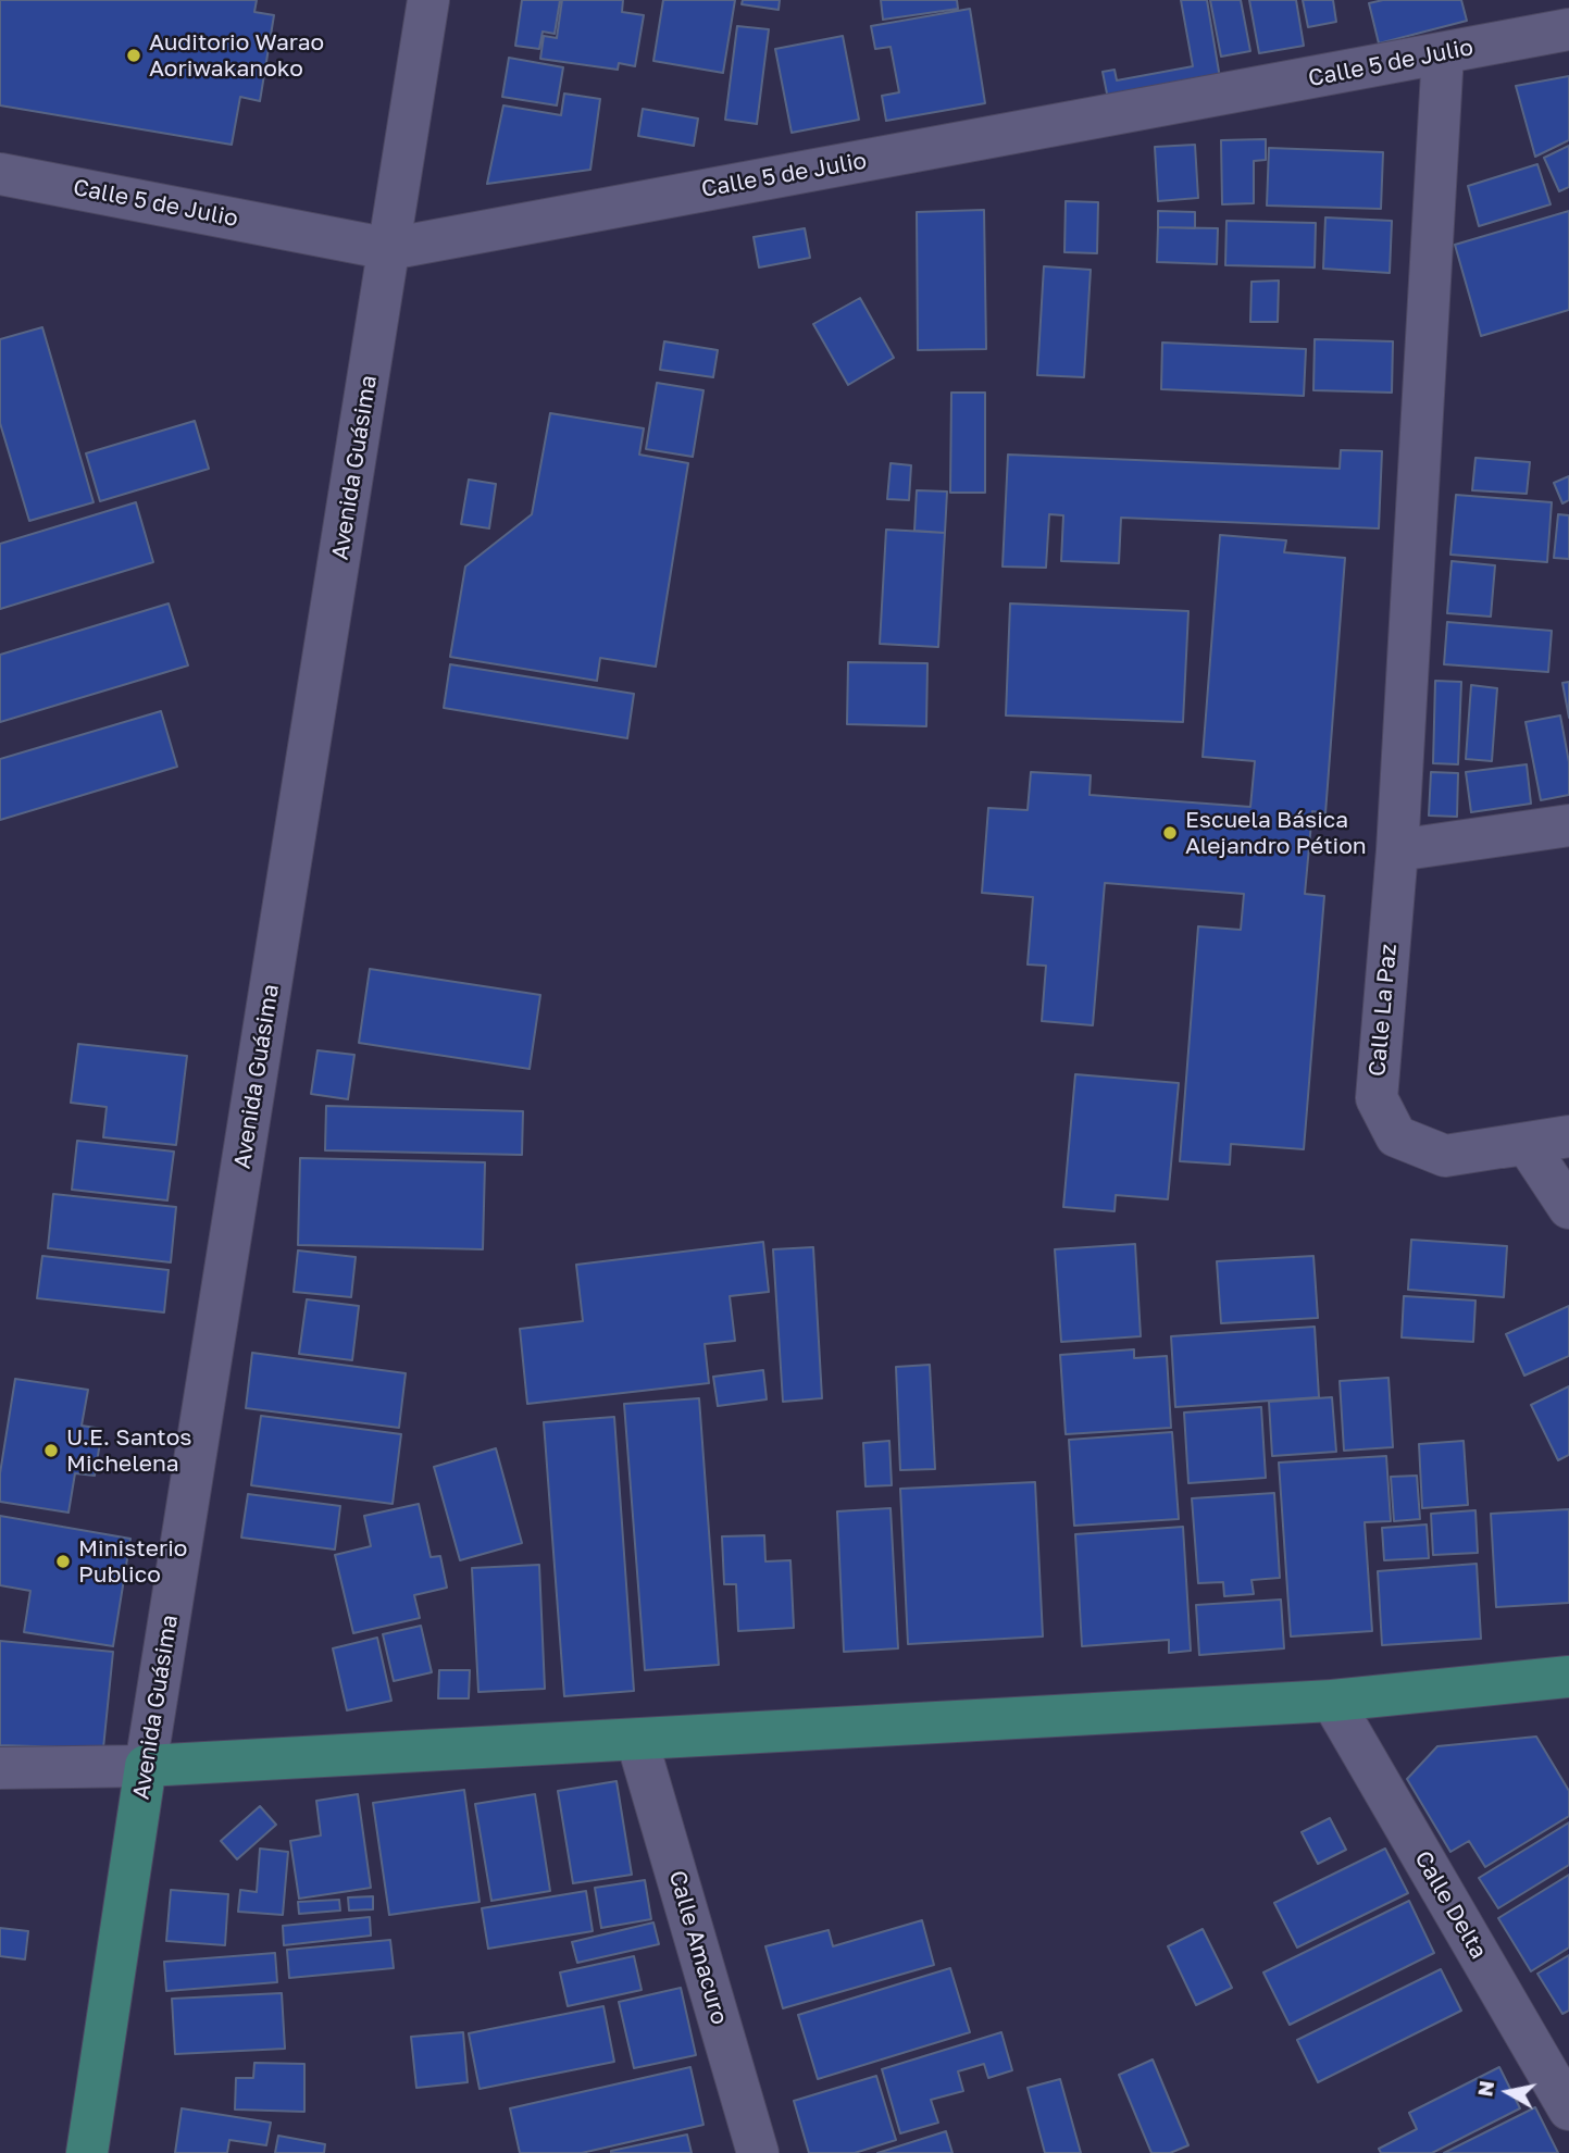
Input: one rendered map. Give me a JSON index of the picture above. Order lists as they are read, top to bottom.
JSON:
{
  "streets": {
    "main road": ["Avenida Guásima"],
    "street": [
      "Calle 5 de Julio",
      "Calle La Paz",
      "Calle Delta",
      "Calle Amacuro"
    ]
  },
  "crossings": [
    ["Calle 5 de Julio", "Avenida Guásima"],
    ["Calle 5 de Julio", "Calle La Paz"]
  ],
  "places": [
    "Auditorio Warao Aoriwakanoko",
    "Escuela Básica Alejandro Pétion",
    "U.E. Santos Michelena",
    "Ministerio Publico"
  ],
  "north": "left"
}
